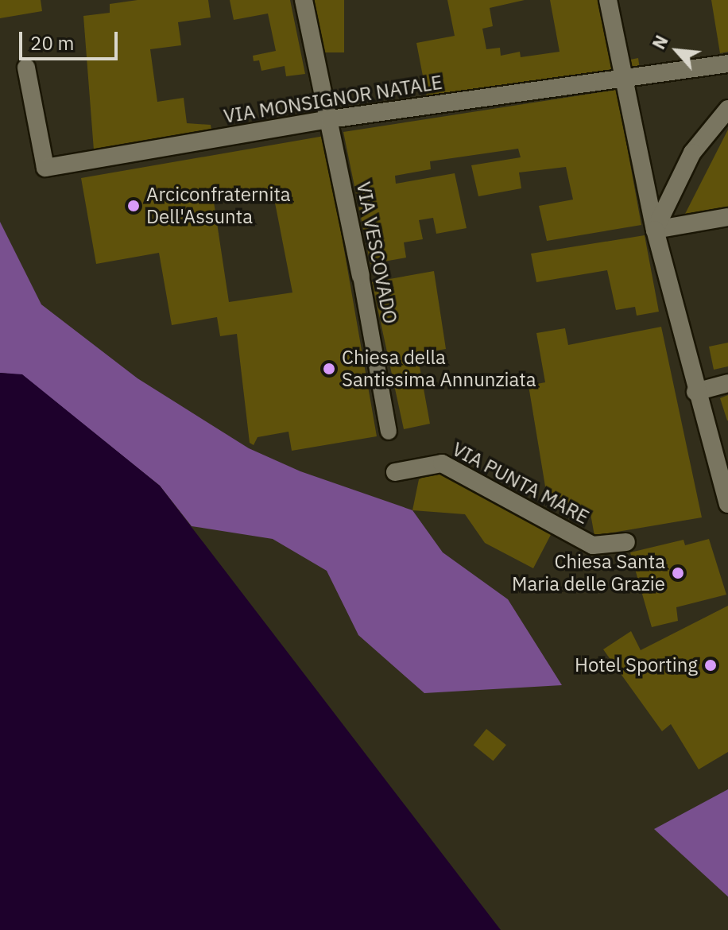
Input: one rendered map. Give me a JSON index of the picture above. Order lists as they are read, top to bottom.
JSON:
{
  "streets": {
    "street": ["VIA MONSIGNOR NATALE", "VIA VESCOVADO", "VIA PUNTA MARE"]
  },
  "crossings": [
    ["VIA MONSIGNOR NATALE", "VIA VESCOVADO"]
  ],
  "places": [
    "Arciconfraternita Dell'Assunta",
    "Chiesa della Santissima Annunziata",
    "Chiesa Santa Maria delle Grazie",
    "Hotel Sporting"
  ],
  "scale_bar": "20 m",
  "north": "top left"
}
